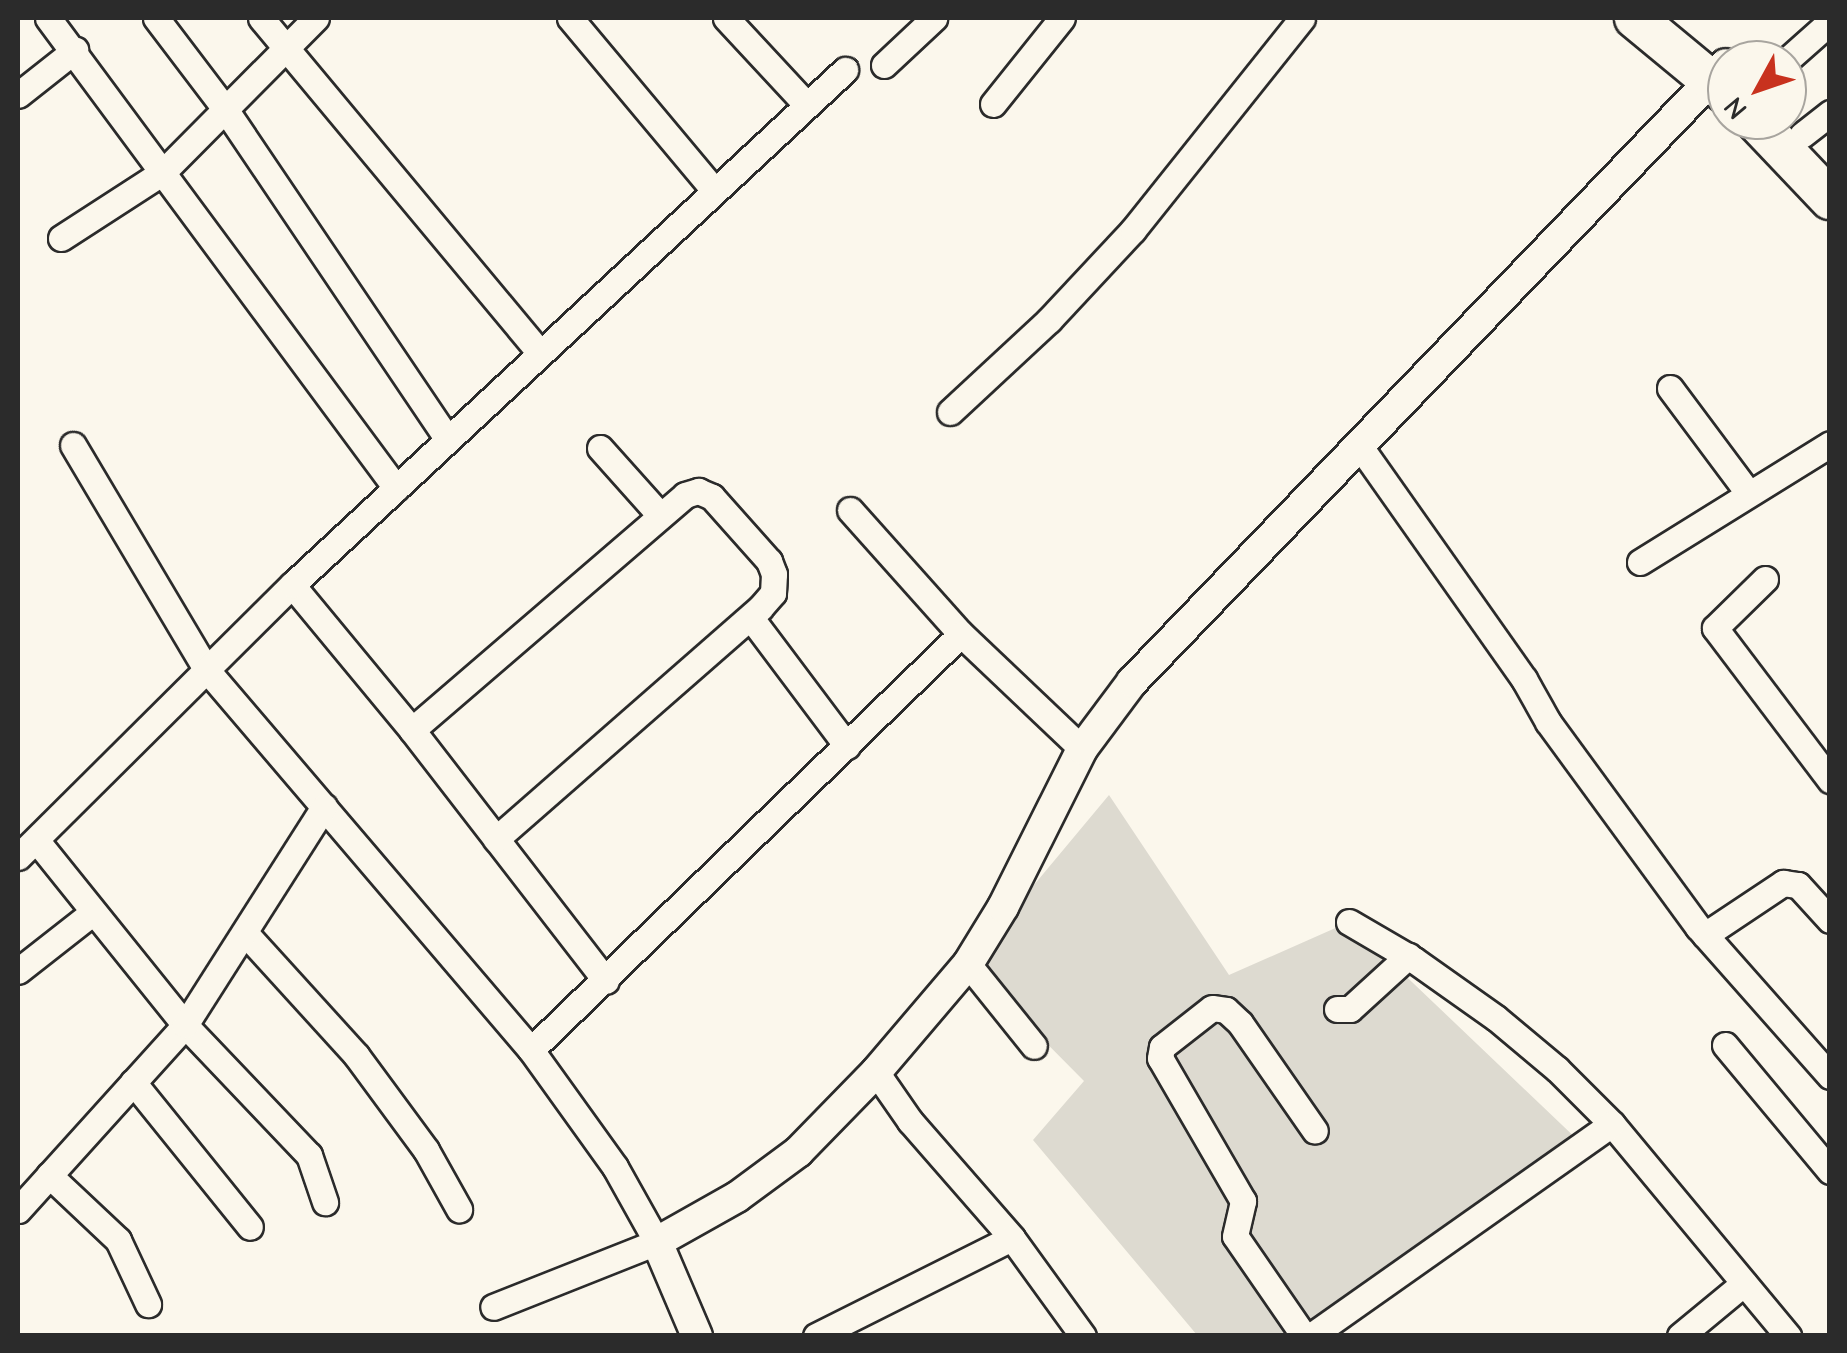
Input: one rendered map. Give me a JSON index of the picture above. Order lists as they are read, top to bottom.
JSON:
{
  "north": "bottom left"
}
